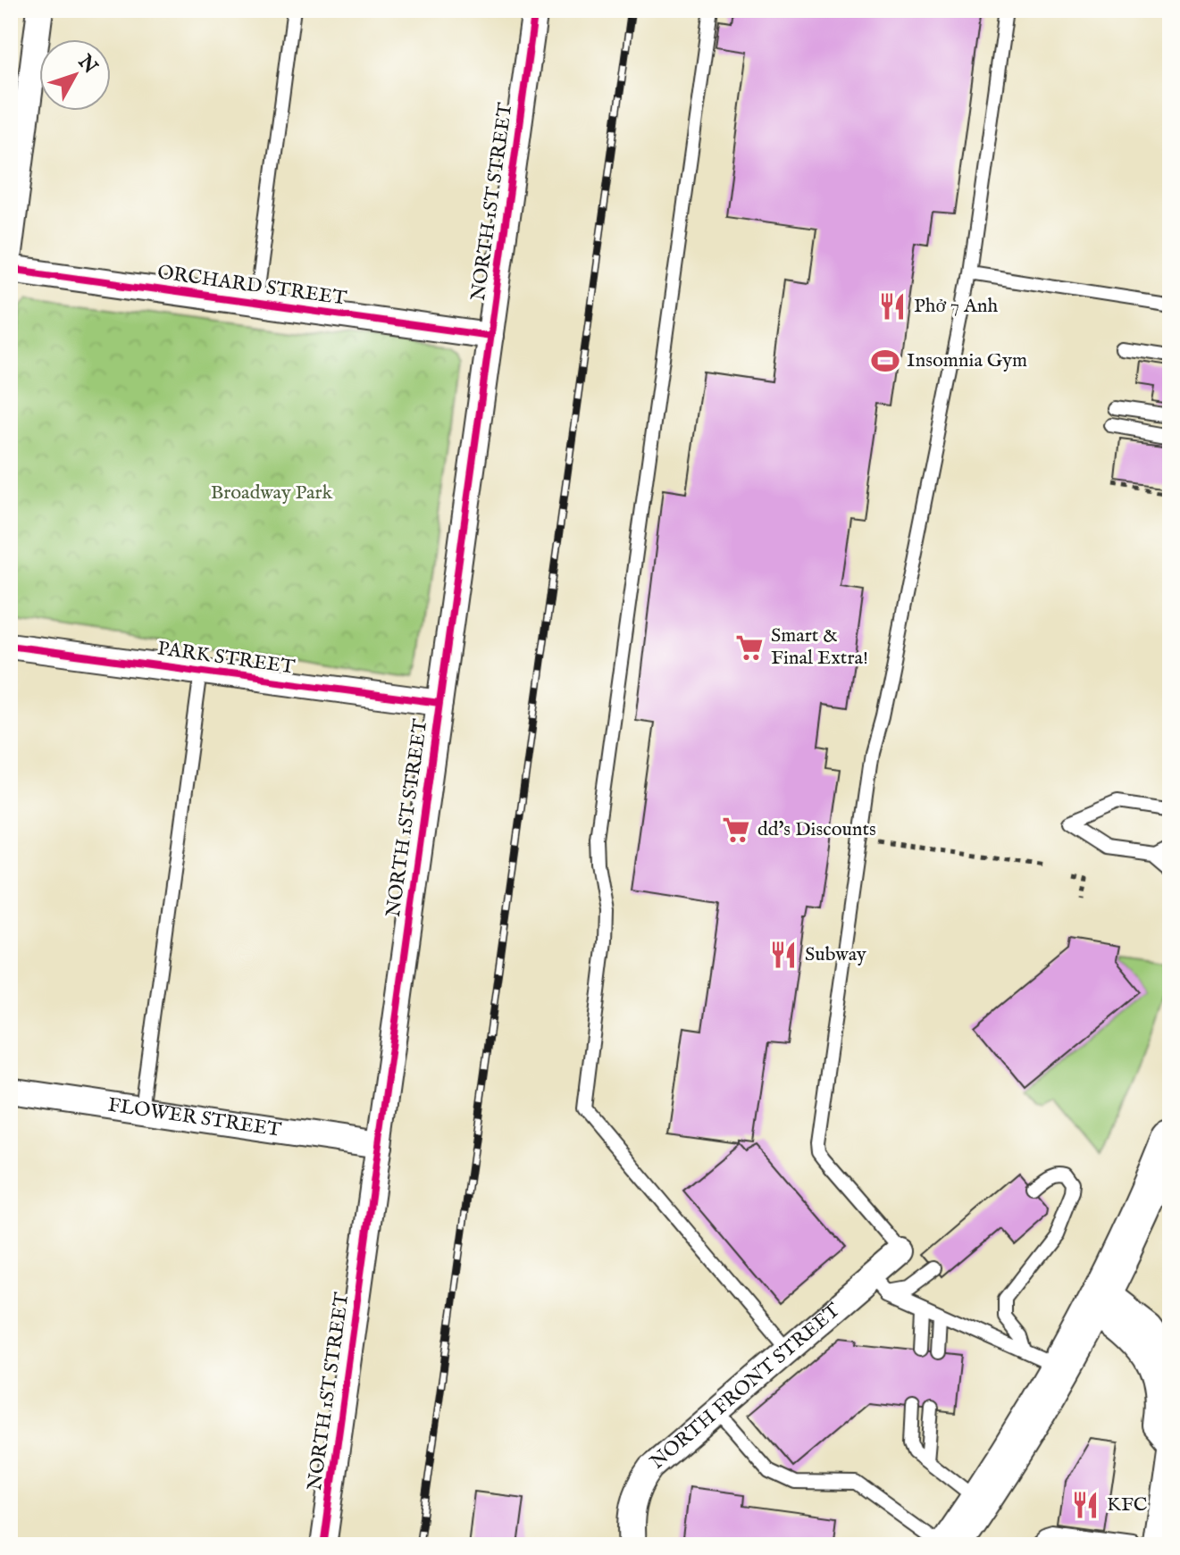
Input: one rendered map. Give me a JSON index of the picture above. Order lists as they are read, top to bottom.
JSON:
{
  "streets": {
    "street": [
      "NORTH 1ST STREET",
      "ORCHARD STREET",
      "PARK STREET",
      "FLOWER STREET",
      "NORTH FRONT STREET"
    ]
  },
  "crossings": [
    ["NORTH 1ST STREET", "ORCHARD STREET"],
    ["NORTH 1ST STREET", "PARK STREET"],
    ["NORTH 1ST STREET", "FLOWER STREET"]
  ],
  "parks": ["Broadway Park"],
  "places": {
    "restaurant": ["Phở 7 Anh", "Subway", "KFC"],
    "sports": ["Insomnia Gym"],
    "supermarket": ["Smart & Final Extra!", "dd's Discounts"]
  },
  "north": "top right"
}
